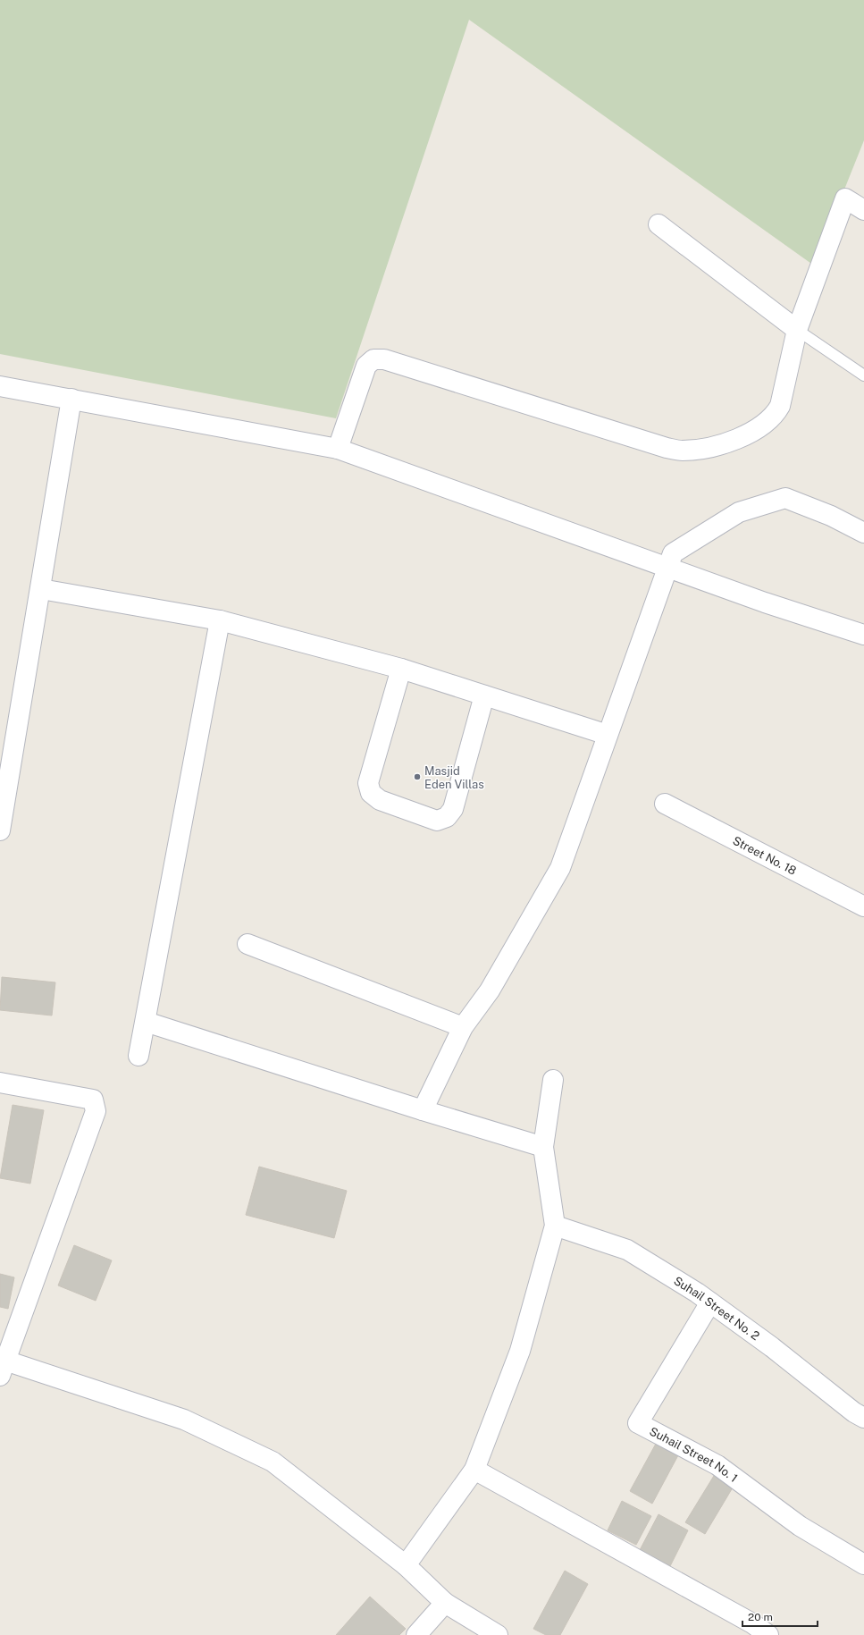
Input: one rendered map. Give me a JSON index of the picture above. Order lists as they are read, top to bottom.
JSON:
{
  "streets": {
    "street": ["Street No. 18", "Suhail Street No. 2", "Suhail Street No. 1"]
  },
  "crossings": [
    ["Suhail Street No. 2", "Suhail Street No. 1"]
  ],
  "places": ["Masjid Eden Villas"],
  "scale_bar": "20 m"
}
